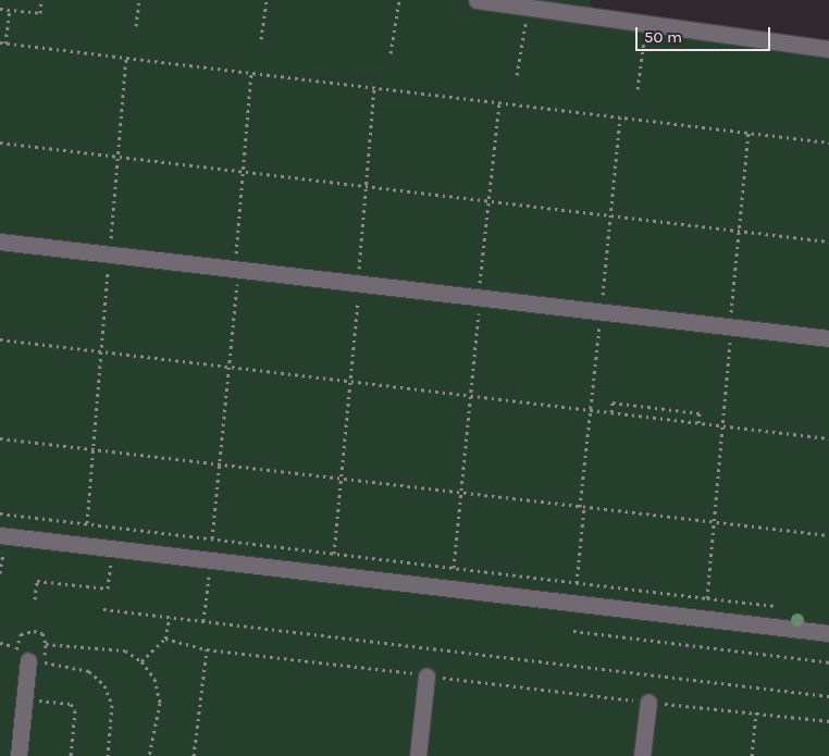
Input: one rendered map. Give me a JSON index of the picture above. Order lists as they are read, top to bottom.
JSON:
{
  "scale_bar": "50 m"
}
